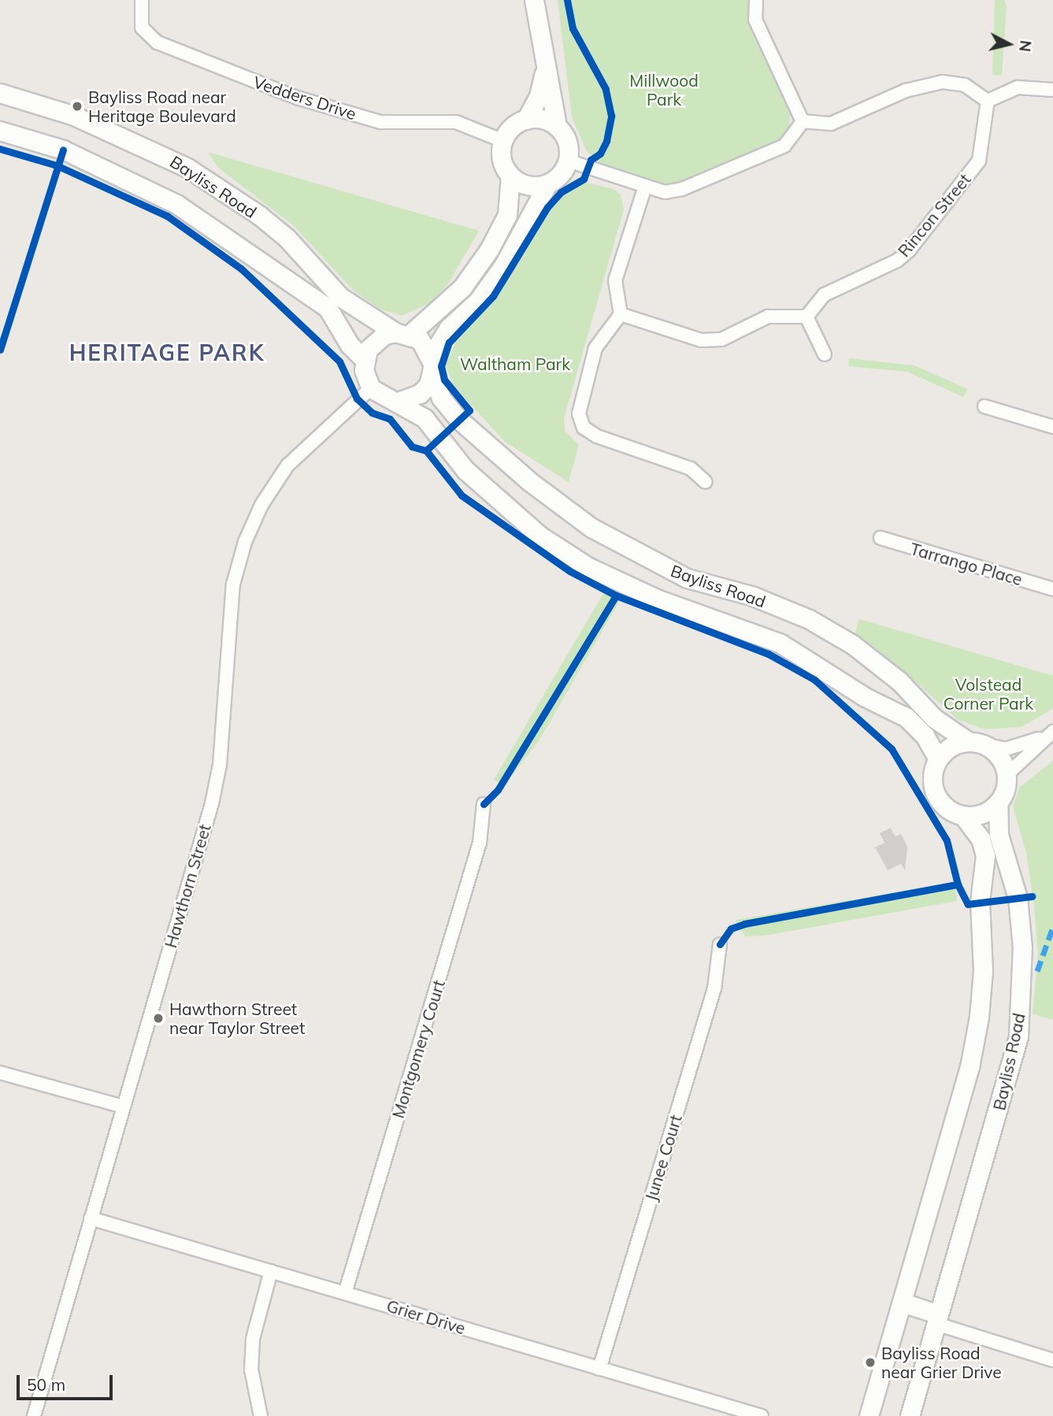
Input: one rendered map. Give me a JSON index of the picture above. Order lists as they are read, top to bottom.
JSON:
{
  "streets": {
    "street": [
      "Vedders Drive",
      "Bayliss Road",
      "Rincon Street",
      "Tarrango Place",
      "Hawthorn Street",
      "Montgomery Court",
      "Junee Court",
      "Grier Drive"
    ]
  },
  "crossings": [
    ["Bayliss Road", "Hawthorn Street"],
    ["Hawthorn Street", "Grier Drive"],
    ["Montgomery Court", "Grier Drive"],
    ["Junee Court", "Grier Drive"]
  ],
  "districts": ["HERITAGE PARK"],
  "parks": ["Millwood Park", "Waltham Park", "Volstead Corner Park"],
  "places": ["Bayliss Road near Heritage Boulevard", "Hawthorn Street near Taylor Street", "Bayliss Road near Grier Drive"],
  "scale_bar": "50 m",
  "north": "right"
}
